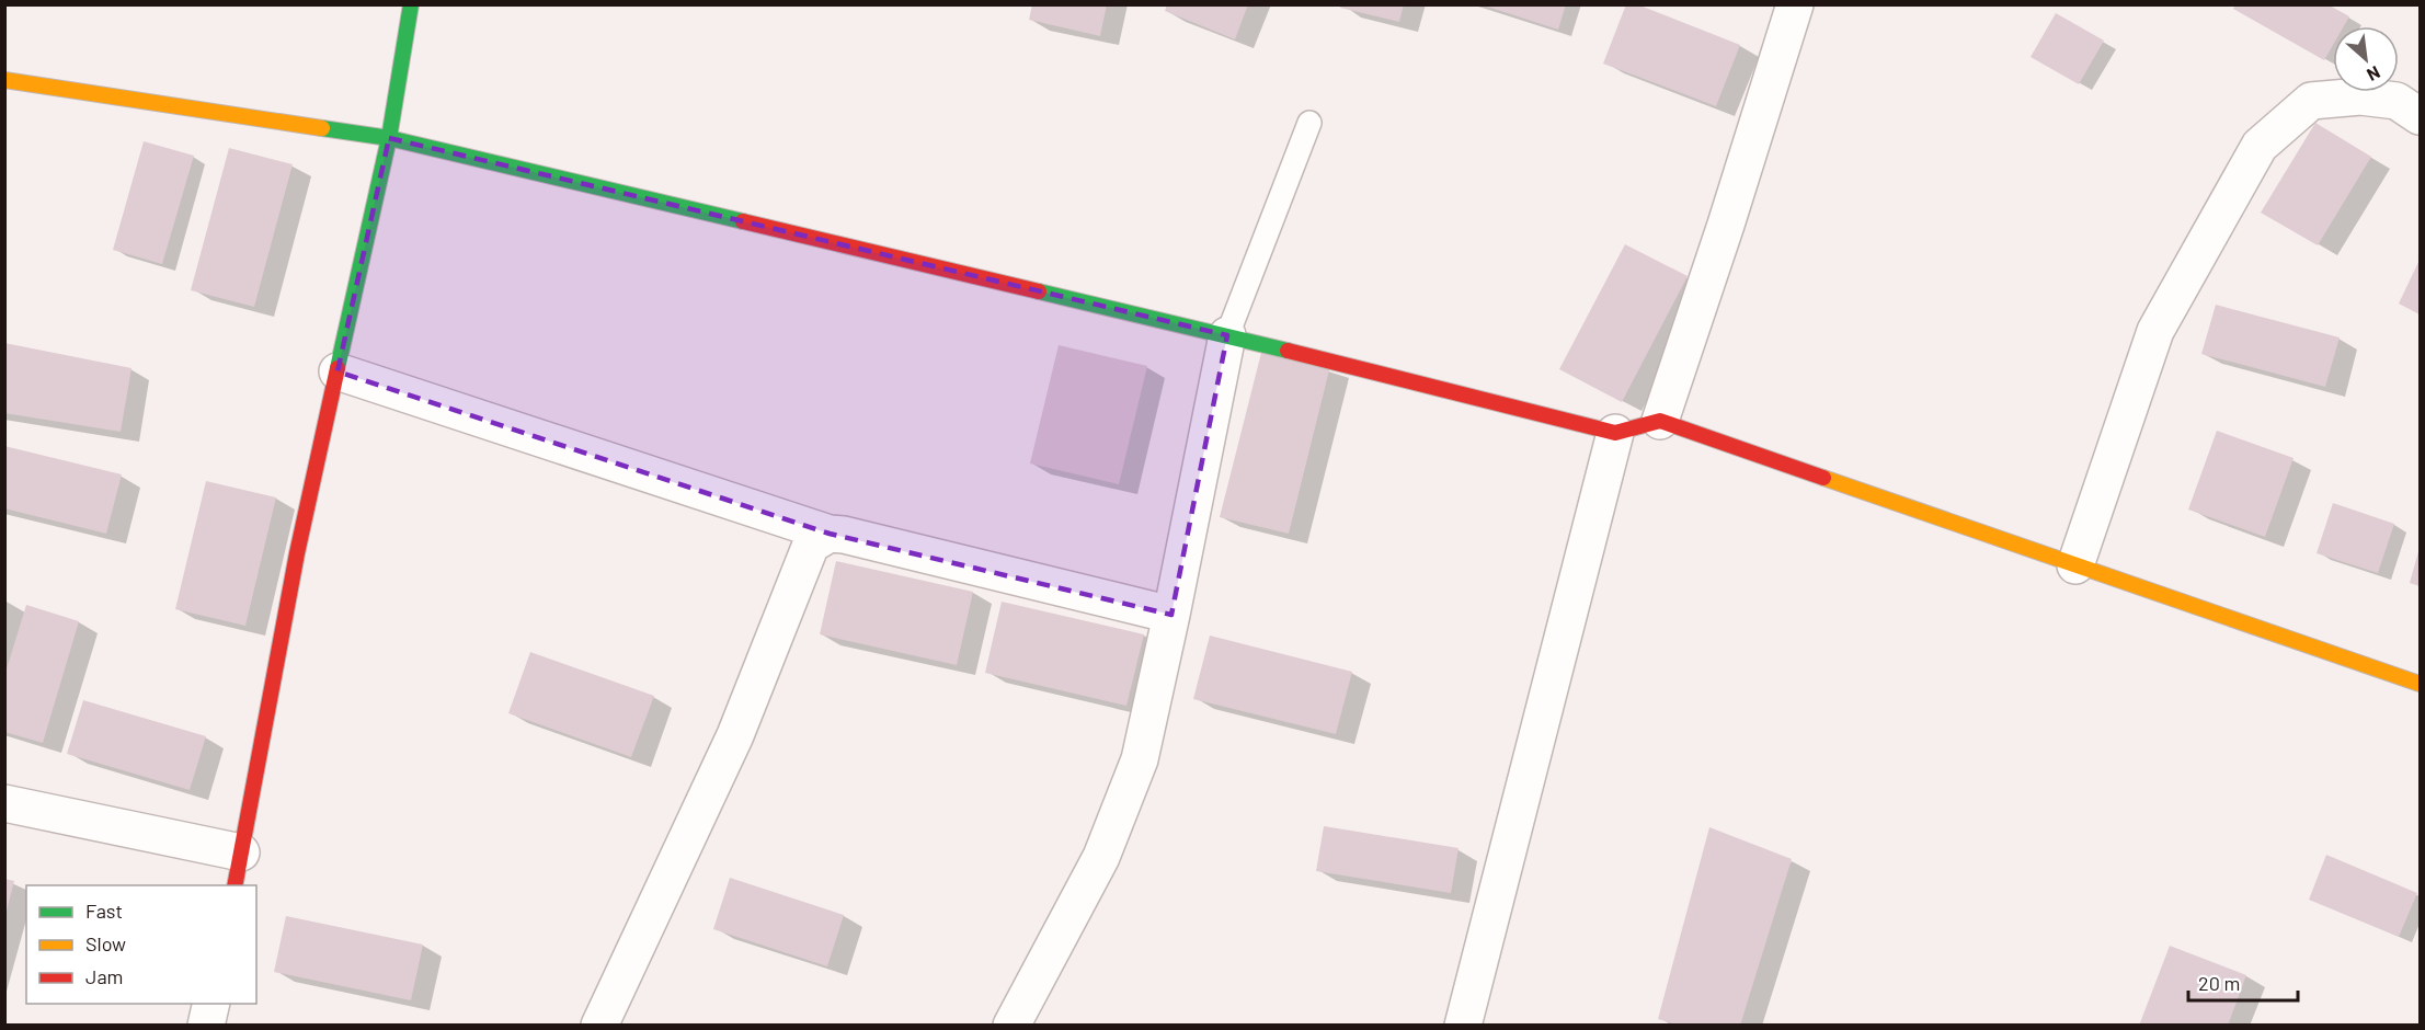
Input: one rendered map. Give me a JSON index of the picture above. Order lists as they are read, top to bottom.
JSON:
{
  "legend": ["Fast", "Slow", "Jam"],
  "scale_bar": "20 m",
  "north": "bottom right"
}
